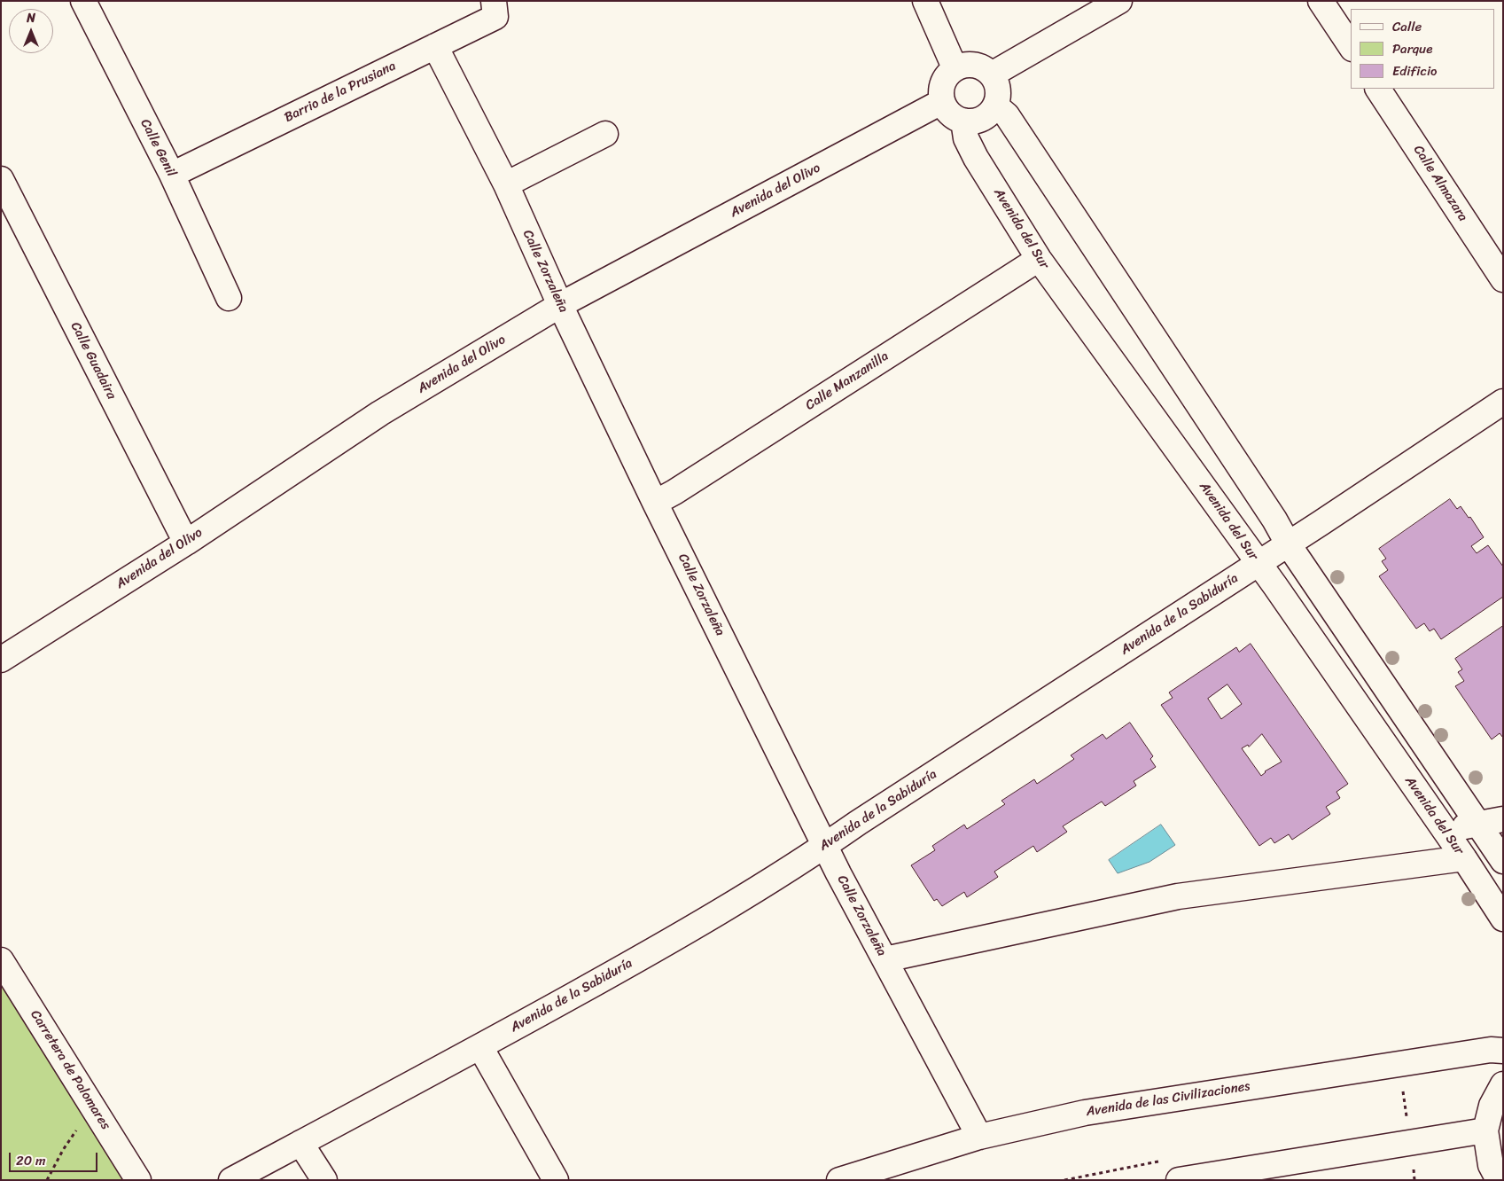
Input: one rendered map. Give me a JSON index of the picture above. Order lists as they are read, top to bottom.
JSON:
{
  "streets": {
    "street": [
      "Barrio de la Prusiana",
      "Calle Genil",
      "Calle Almazara",
      "Avenida del Olivo",
      "Avenida del Sur",
      "Calle Zorzaleña",
      "Calle Guadaira",
      "Calle Manzanilla",
      "Avenida de la Sabiduría",
      "Carretera de Palomares",
      "Avenida de las Civilizaciones"
    ]
  },
  "crossings": [
    ["Barrio de la Prusiana", "Calle Genil"],
    ["Barrio de la Prusiana", "Calle Zorzaleña"],
    ["Avenida del Olivo", "Avenida del Sur"],
    ["Avenida del Olivo", "Calle Zorzaleña"],
    ["Avenida del Olivo", "Calle Guadaira"],
    ["Avenida del Sur", "Calle Manzanilla"],
    ["Avenida del Sur", "Avenida de la Sabiduría"],
    ["Calle Zorzaleña", "Calle Manzanilla"],
    ["Calle Zorzaleña", "Avenida de la Sabiduría"],
    ["Calle Zorzaleña", "Avenida de las Civilizaciones"]
  ],
  "legend": ["Calle", "Parque", "Edificio"],
  "scale_bar": "20 m",
  "north": "top"
}
